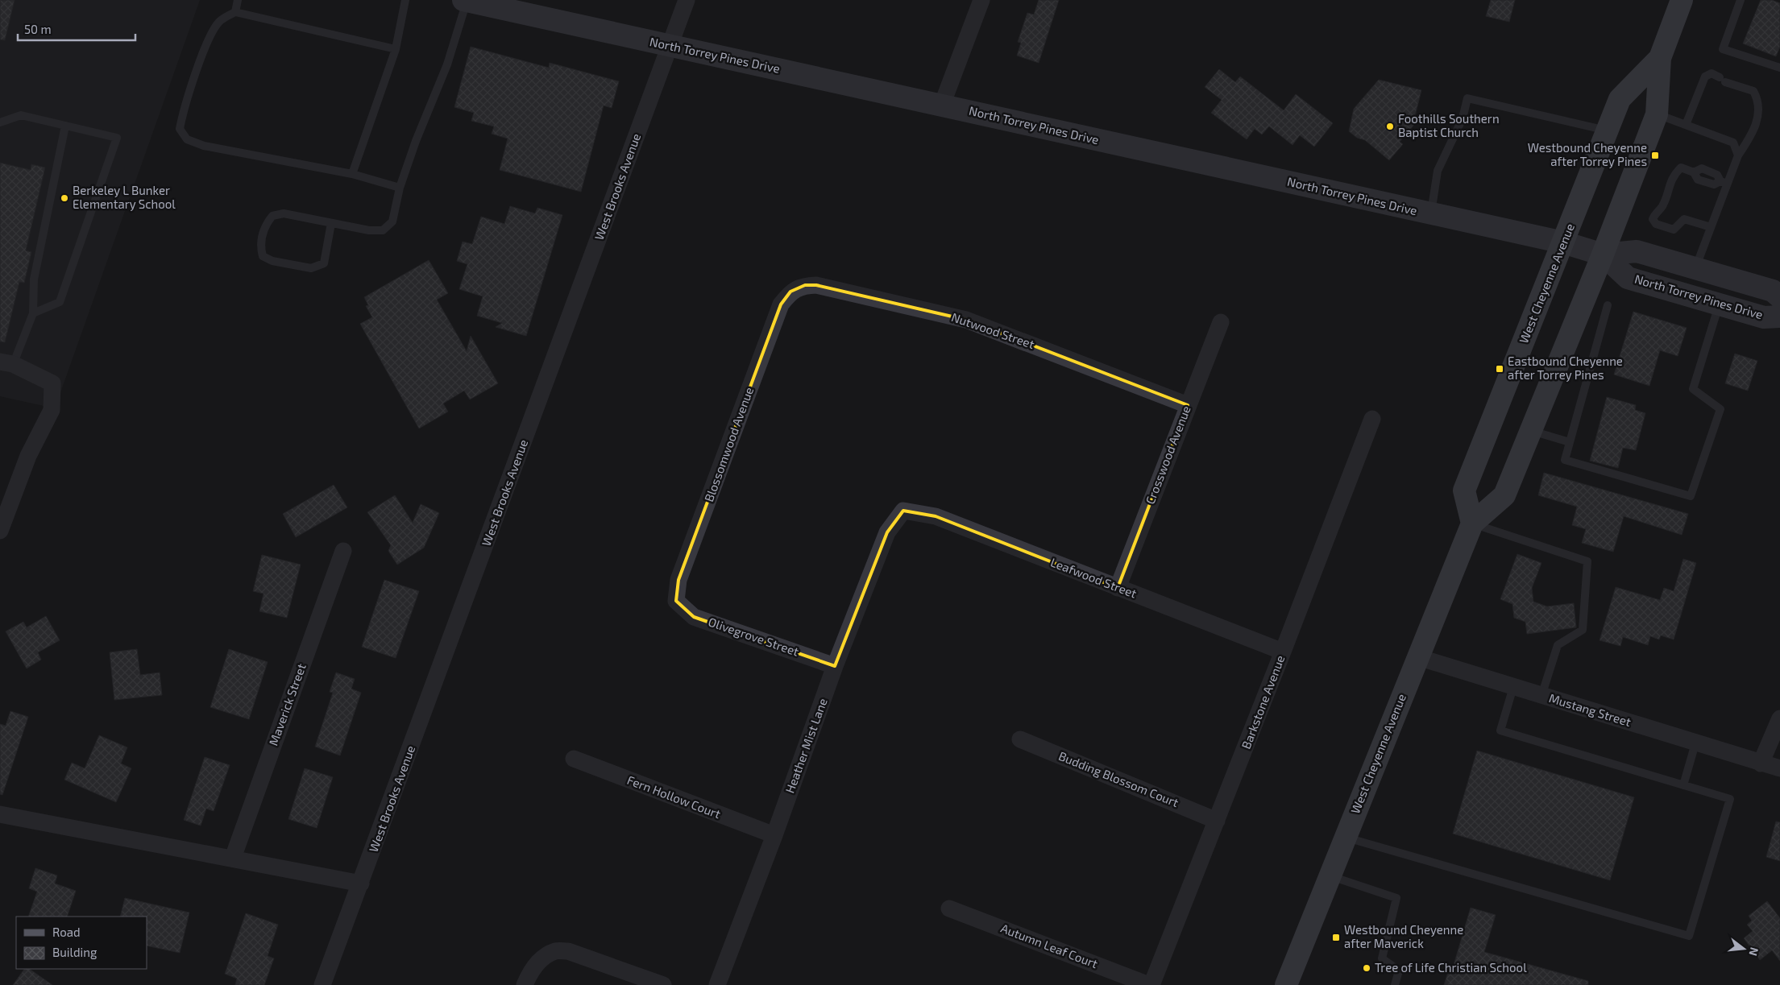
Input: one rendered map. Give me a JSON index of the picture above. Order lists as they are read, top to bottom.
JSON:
{
  "streets": {
    "main road": ["North Torrey Pines Drive", "West Cheyenne Avenue"],
    "street": [
      "West Brooks Avenue",
      "Nutwood Street",
      "Blossomwood Avenue",
      "Crosswood Avenue",
      "Leafwood Street",
      "Olivegrove Street",
      "Barkstone Avenue",
      "Maverick Street",
      "Mustang Street",
      "Heather Mist Lane",
      "Budding Blossom Court",
      "Fern Hollow Court",
      "Autumn Leaf Court"
    ]
  },
  "crossings": [
    ["North Torrey Pines Drive", "West Brooks Avenue"],
    ["North Torrey Pines Drive", "West Cheyenne Avenue"],
    ["West Cheyenne Avenue", "Mustang Street"],
    ["Nutwood Street", "Blossomwood Avenue"],
    ["Nutwood Street", "Crosswood Avenue"],
    ["Blossomwood Avenue", "Olivegrove Street"],
    ["Crosswood Avenue", "Leafwood Street"],
    ["Leafwood Street", "Barkstone Avenue"],
    ["Leafwood Street", "Heather Mist Lane"],
    ["Olivegrove Street", "Heather Mist Lane"],
    ["Barkstone Avenue", "Budding Blossom Court"],
    ["Barkstone Avenue", "Autumn Leaf Court"],
    ["Heather Mist Lane", "Fern Hollow Court"]
  ],
  "places": {
    "other": ["Foothills Southern Baptist Church", "Berkeley L Bunker Elementary School", "Tree of Life Christian School"],
    "transit": ["Westbound Cheyenne after Torrey Pines", "Eastbound Cheyenne after Torrey Pines", "Westbound Cheyenne after Maverick"]
  },
  "legend": ["Road", "Building"],
  "scale_bar": "50 m",
  "north": "right"
}
